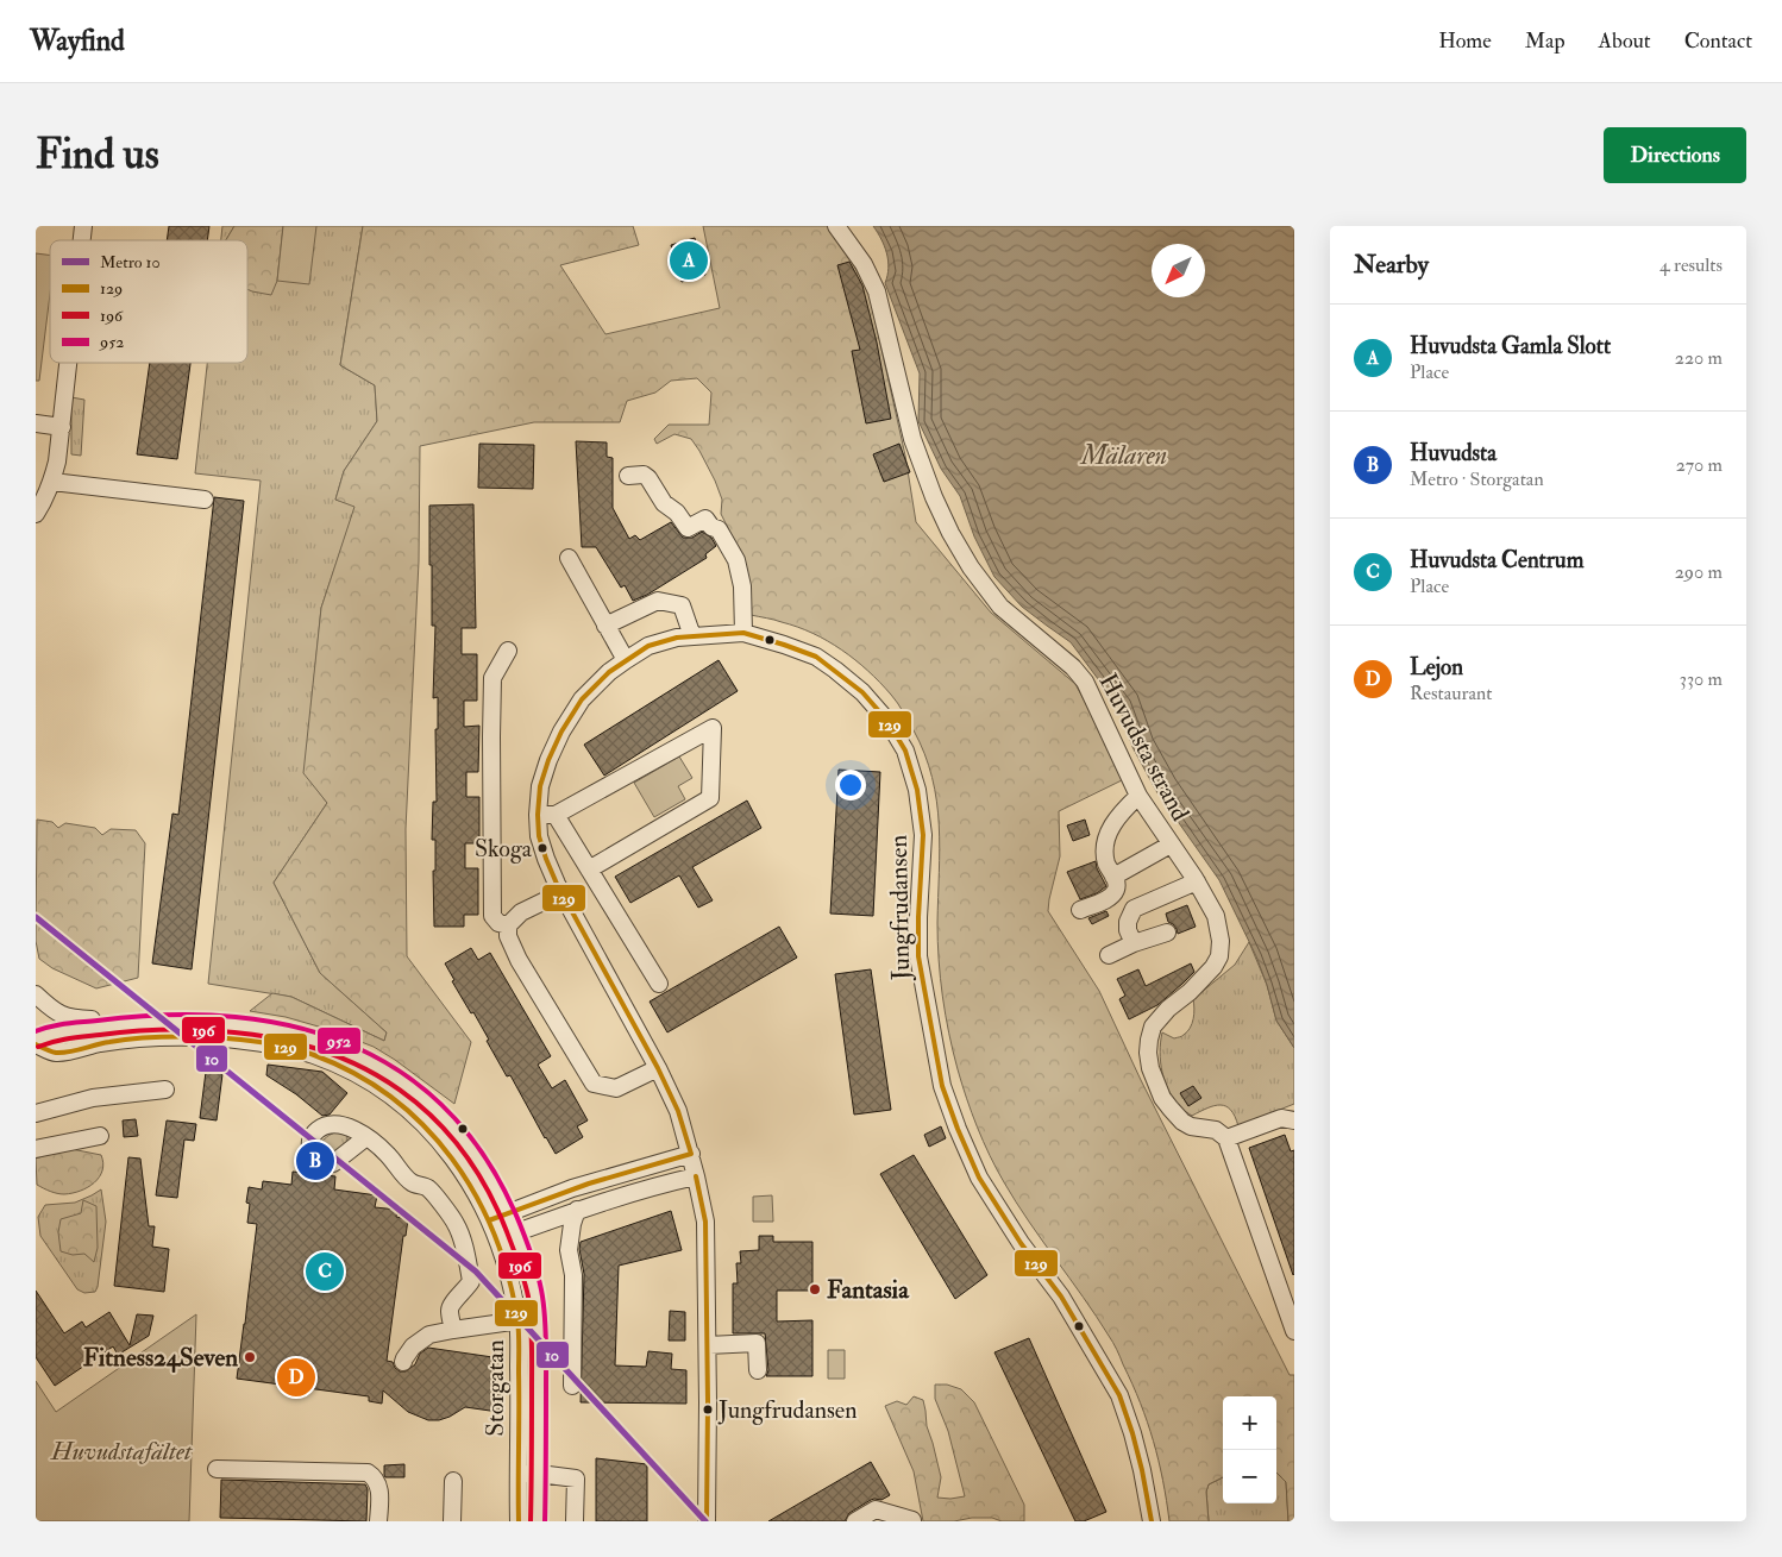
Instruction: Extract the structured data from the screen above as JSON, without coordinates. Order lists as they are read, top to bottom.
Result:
{
  "streets": {
    "street": ["Huvudsta strand", "Jungfrudansen", "Storgatan"]
  },
  "water": ["Mälaren"],
  "parks": ["Huvudstafältet"],
  "places": [
    "Skoga",
    "Fantasia",
    "Fitness24Seven",
    "Jungfrudansen"
  ],
  "lines": [
    "transit line 129",
    "metro line 10",
    "transit line 952",
    "transit line 196"
  ],
  "legend": [
    "Metro 10",
    "129",
    "196",
    "952"
  ],
  "north": "bottom left",
  "page": {
    "header": "Wayfind",
    "nav": [
      "Home",
      "Map",
      "About",
      "Contact"
    ],
    "buttons": "Directions",
    "title": "Find us",
    "heading": ["Nearby", "4 results"],
    "pins": [
      "A",
      "B",
      "C",
      "D"
    ],
    "list": [
      {
        "mark": "A",
        "name": "Huvudsta Gamla Slott",
        "note": "Place",
        "value": "220 m"
      },
      {
        "mark": "B",
        "name": "Huvudsta",
        "note": "Metro · Storgatan",
        "value": "270 m"
      },
      {
        "mark": "C",
        "name": "Huvudsta Centrum",
        "note": "Place",
        "value": "290 m"
      },
      {
        "mark": "D",
        "name": "Lejon",
        "note": "Restaurant",
        "value": "330 m"
      }
    ],
    "map_buttons": ["+", "−"]
  }
}
